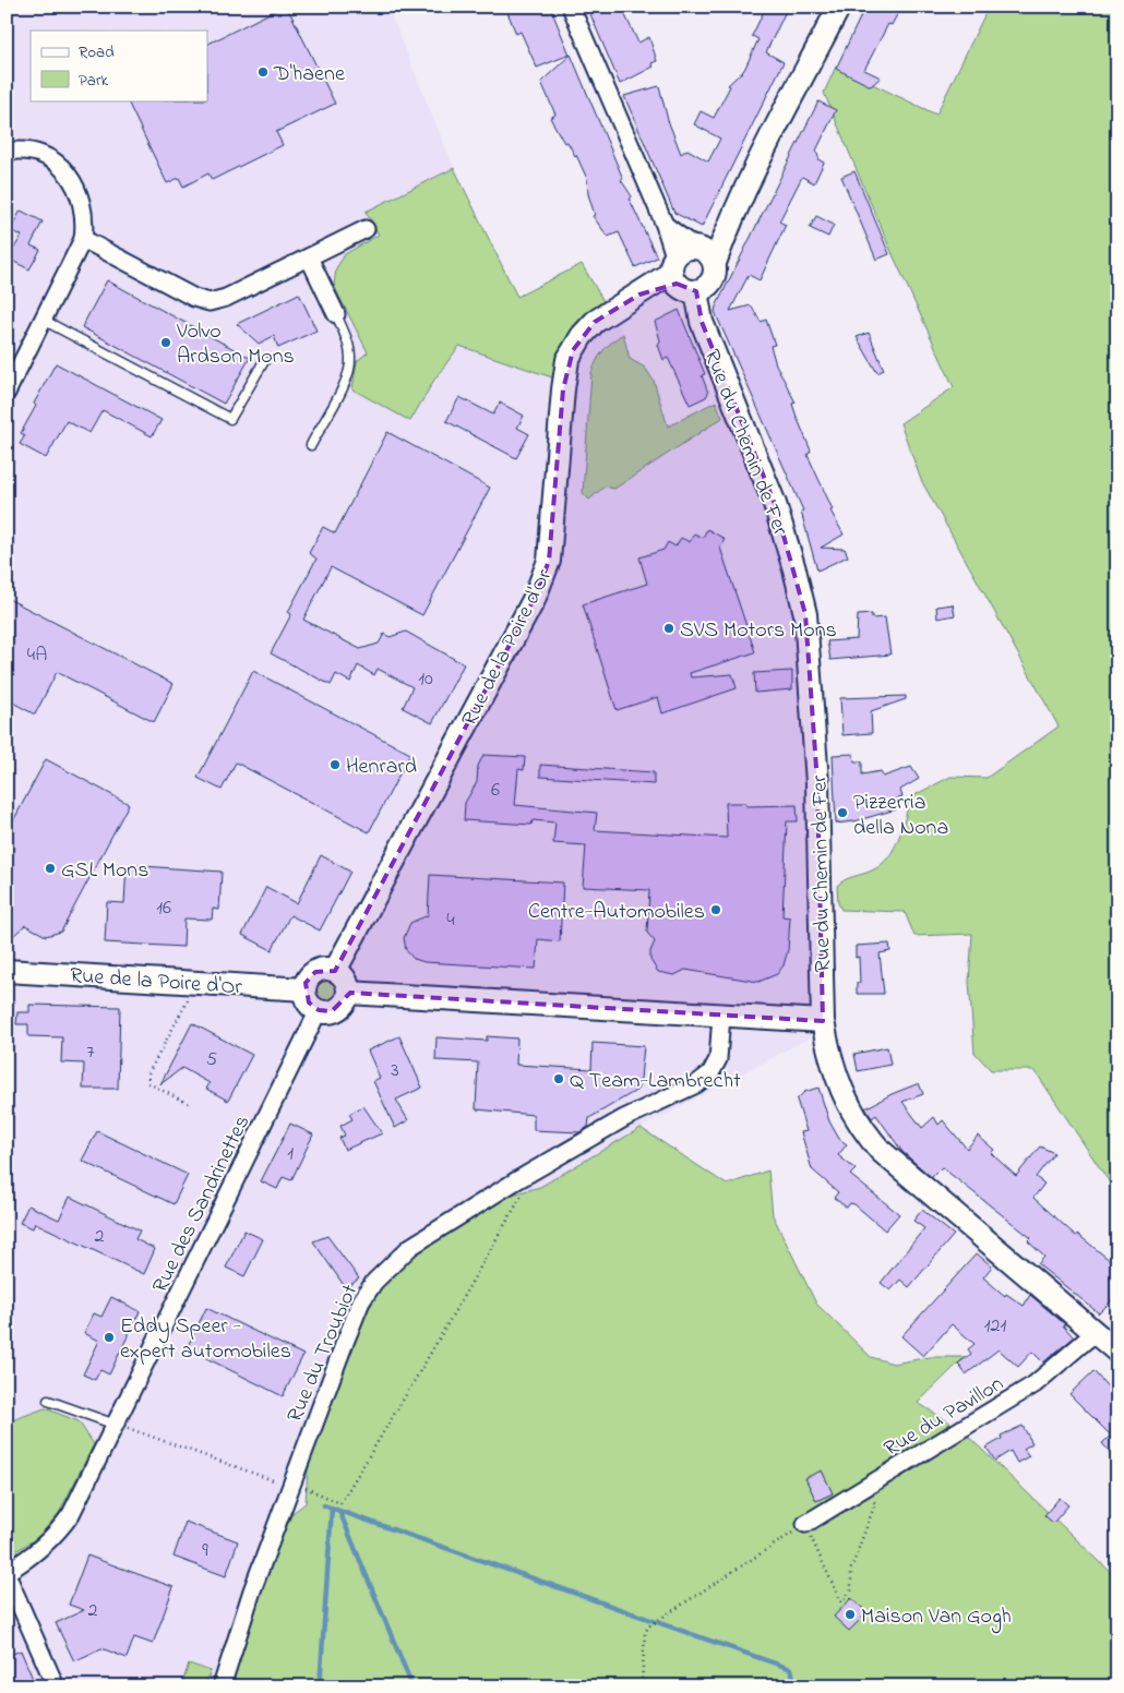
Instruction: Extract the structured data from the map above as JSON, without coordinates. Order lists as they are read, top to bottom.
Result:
{
  "streets": {
    "street": [
      "Rue du Chemin de Fer",
      "Rue de la Poire d'Or",
      "Rue des Sandrinettes",
      "Rue du Troubiot",
      "Rue du Pavillon"
    ]
  },
  "crossings": [
    ["Rue du Chemin de Fer", "Rue de la Poire d'Or"],
    ["Rue du Chemin de Fer", "Rue du Pavillon"],
    ["Rue de la Poire d'Or", "Rue des Sandrinettes"]
  ],
  "places": [
    "D'haene",
    "Volvo Ardson Mons",
    "SVS Motors Mons",
    "Henrard",
    "Pizzerria della Nona",
    "GSL Mons",
    "Centre-Automobiles",
    "Q Team-Lambrecht",
    "Eddy Speer - expert automobiles",
    "Maison Van Gogh"
  ],
  "house_numbers": [
    "4A",
    "10",
    "6",
    "16",
    "4",
    "7",
    "5",
    "3",
    "1",
    "2",
    "121",
    "9",
    "2"
  ],
  "legend": ["Road", "Park"]
}
